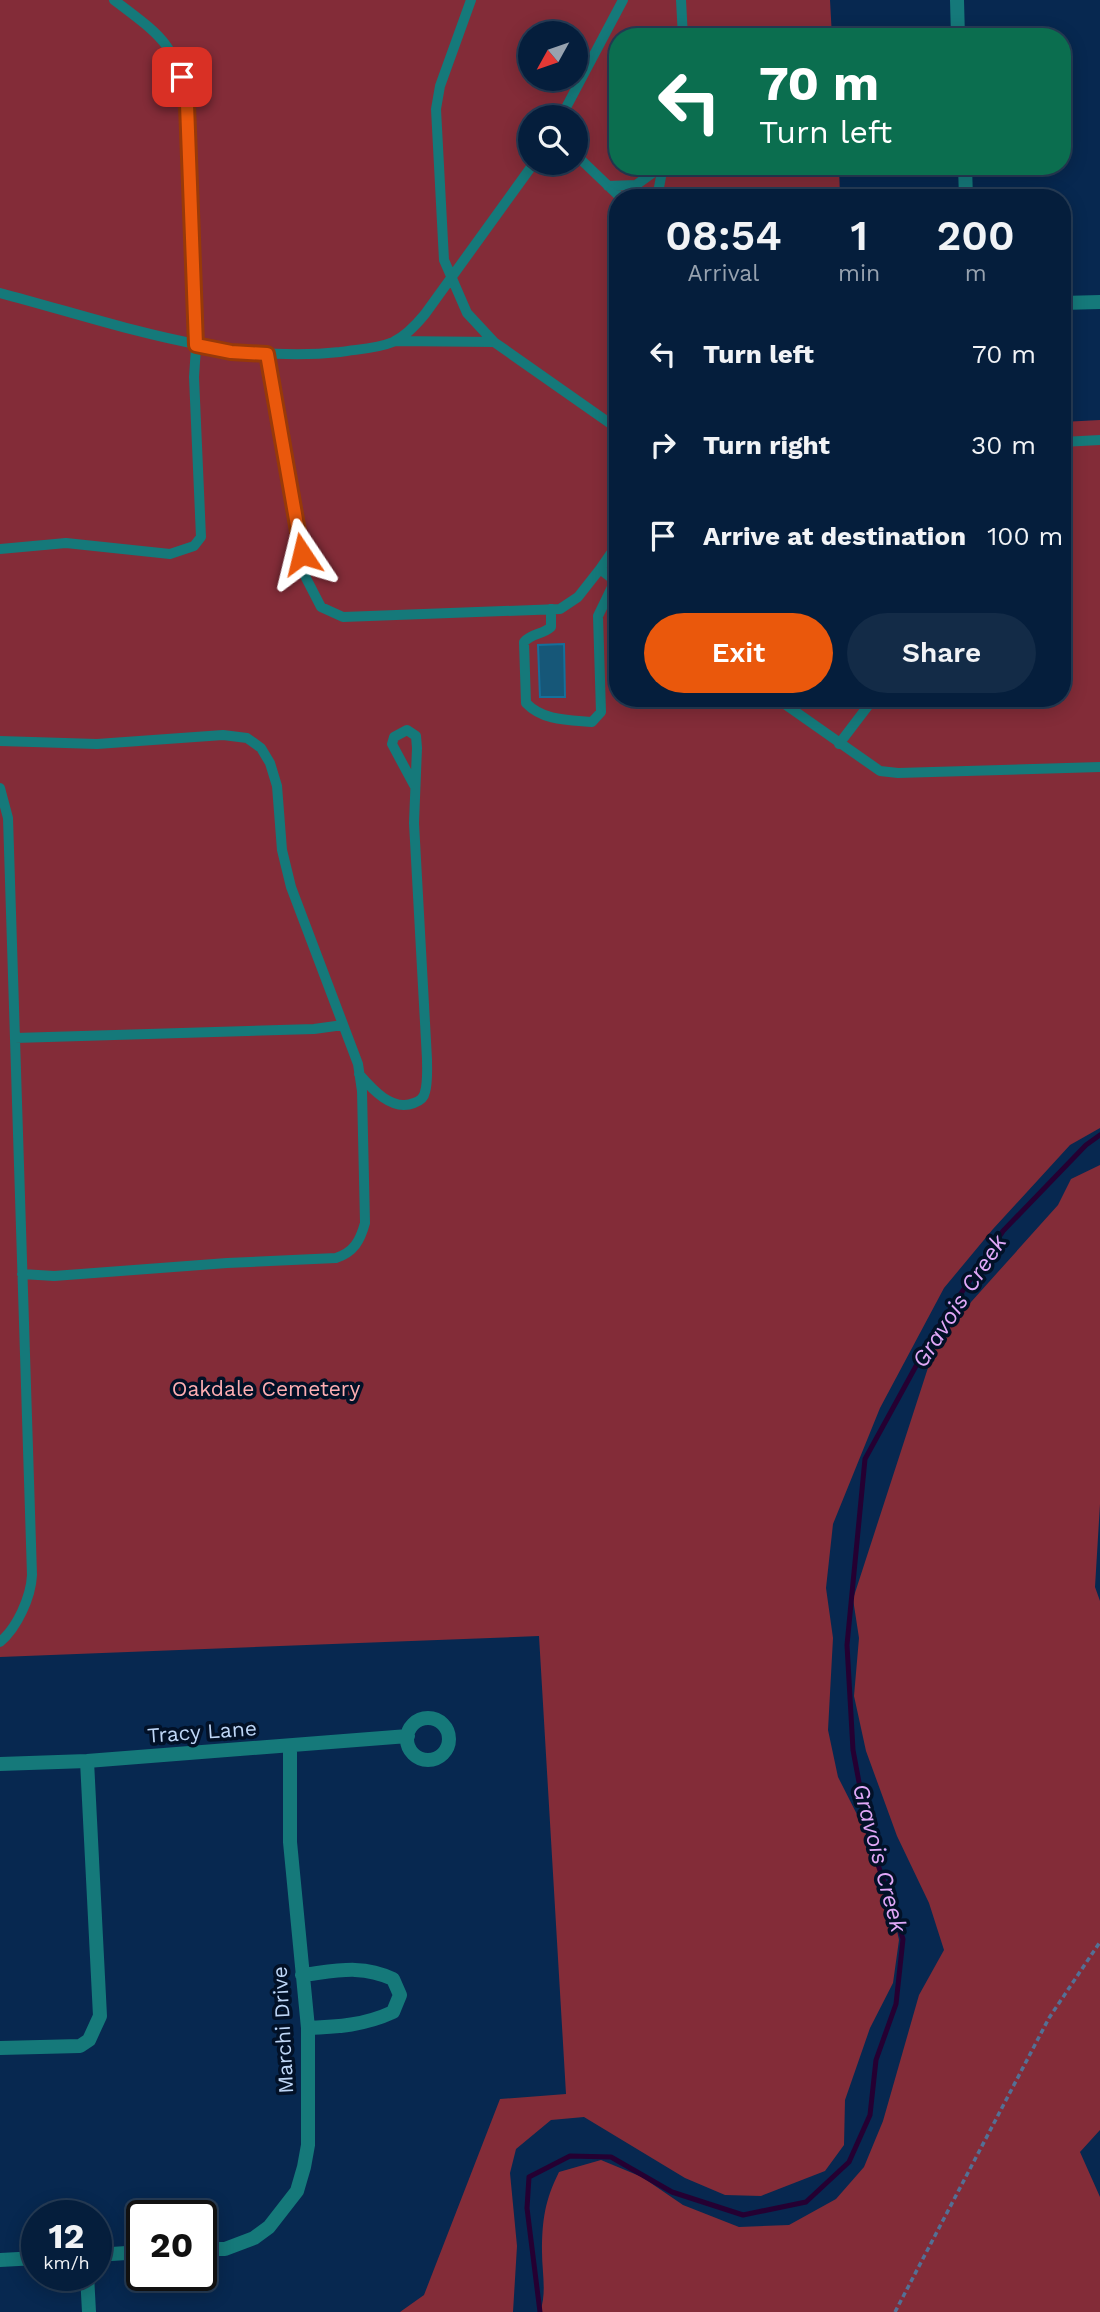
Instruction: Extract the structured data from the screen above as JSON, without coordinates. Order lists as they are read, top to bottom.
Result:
{
  "streets": {
    "street": ["Tracy Lane", "Marchi Drive"]
  },
  "crossings": [
    ["Tracy Lane", "Marchi Drive"]
  ],
  "water": ["Gravois Creek"],
  "parks": ["Oakdale Cemetery"],
  "north": "bottom left",
  "page": {
    "turn": ["70 m", "Turn left"],
    "eta": [
      "08:54",
      "Arrival",
      "1",
      "min",
      "200",
      "m"
    ],
    "list": [
      {
        "name": "Turn left",
        "value": "70 m"
      },
      {
        "name": "Turn right",
        "value": "30 m"
      },
      {
        "name": "Arrive at destination",
        "value": "100 m"
      }
    ],
    "buttons": ["Exit", "Share"],
    "speed": "12 km/h",
    "limit": "20"
  }
}
